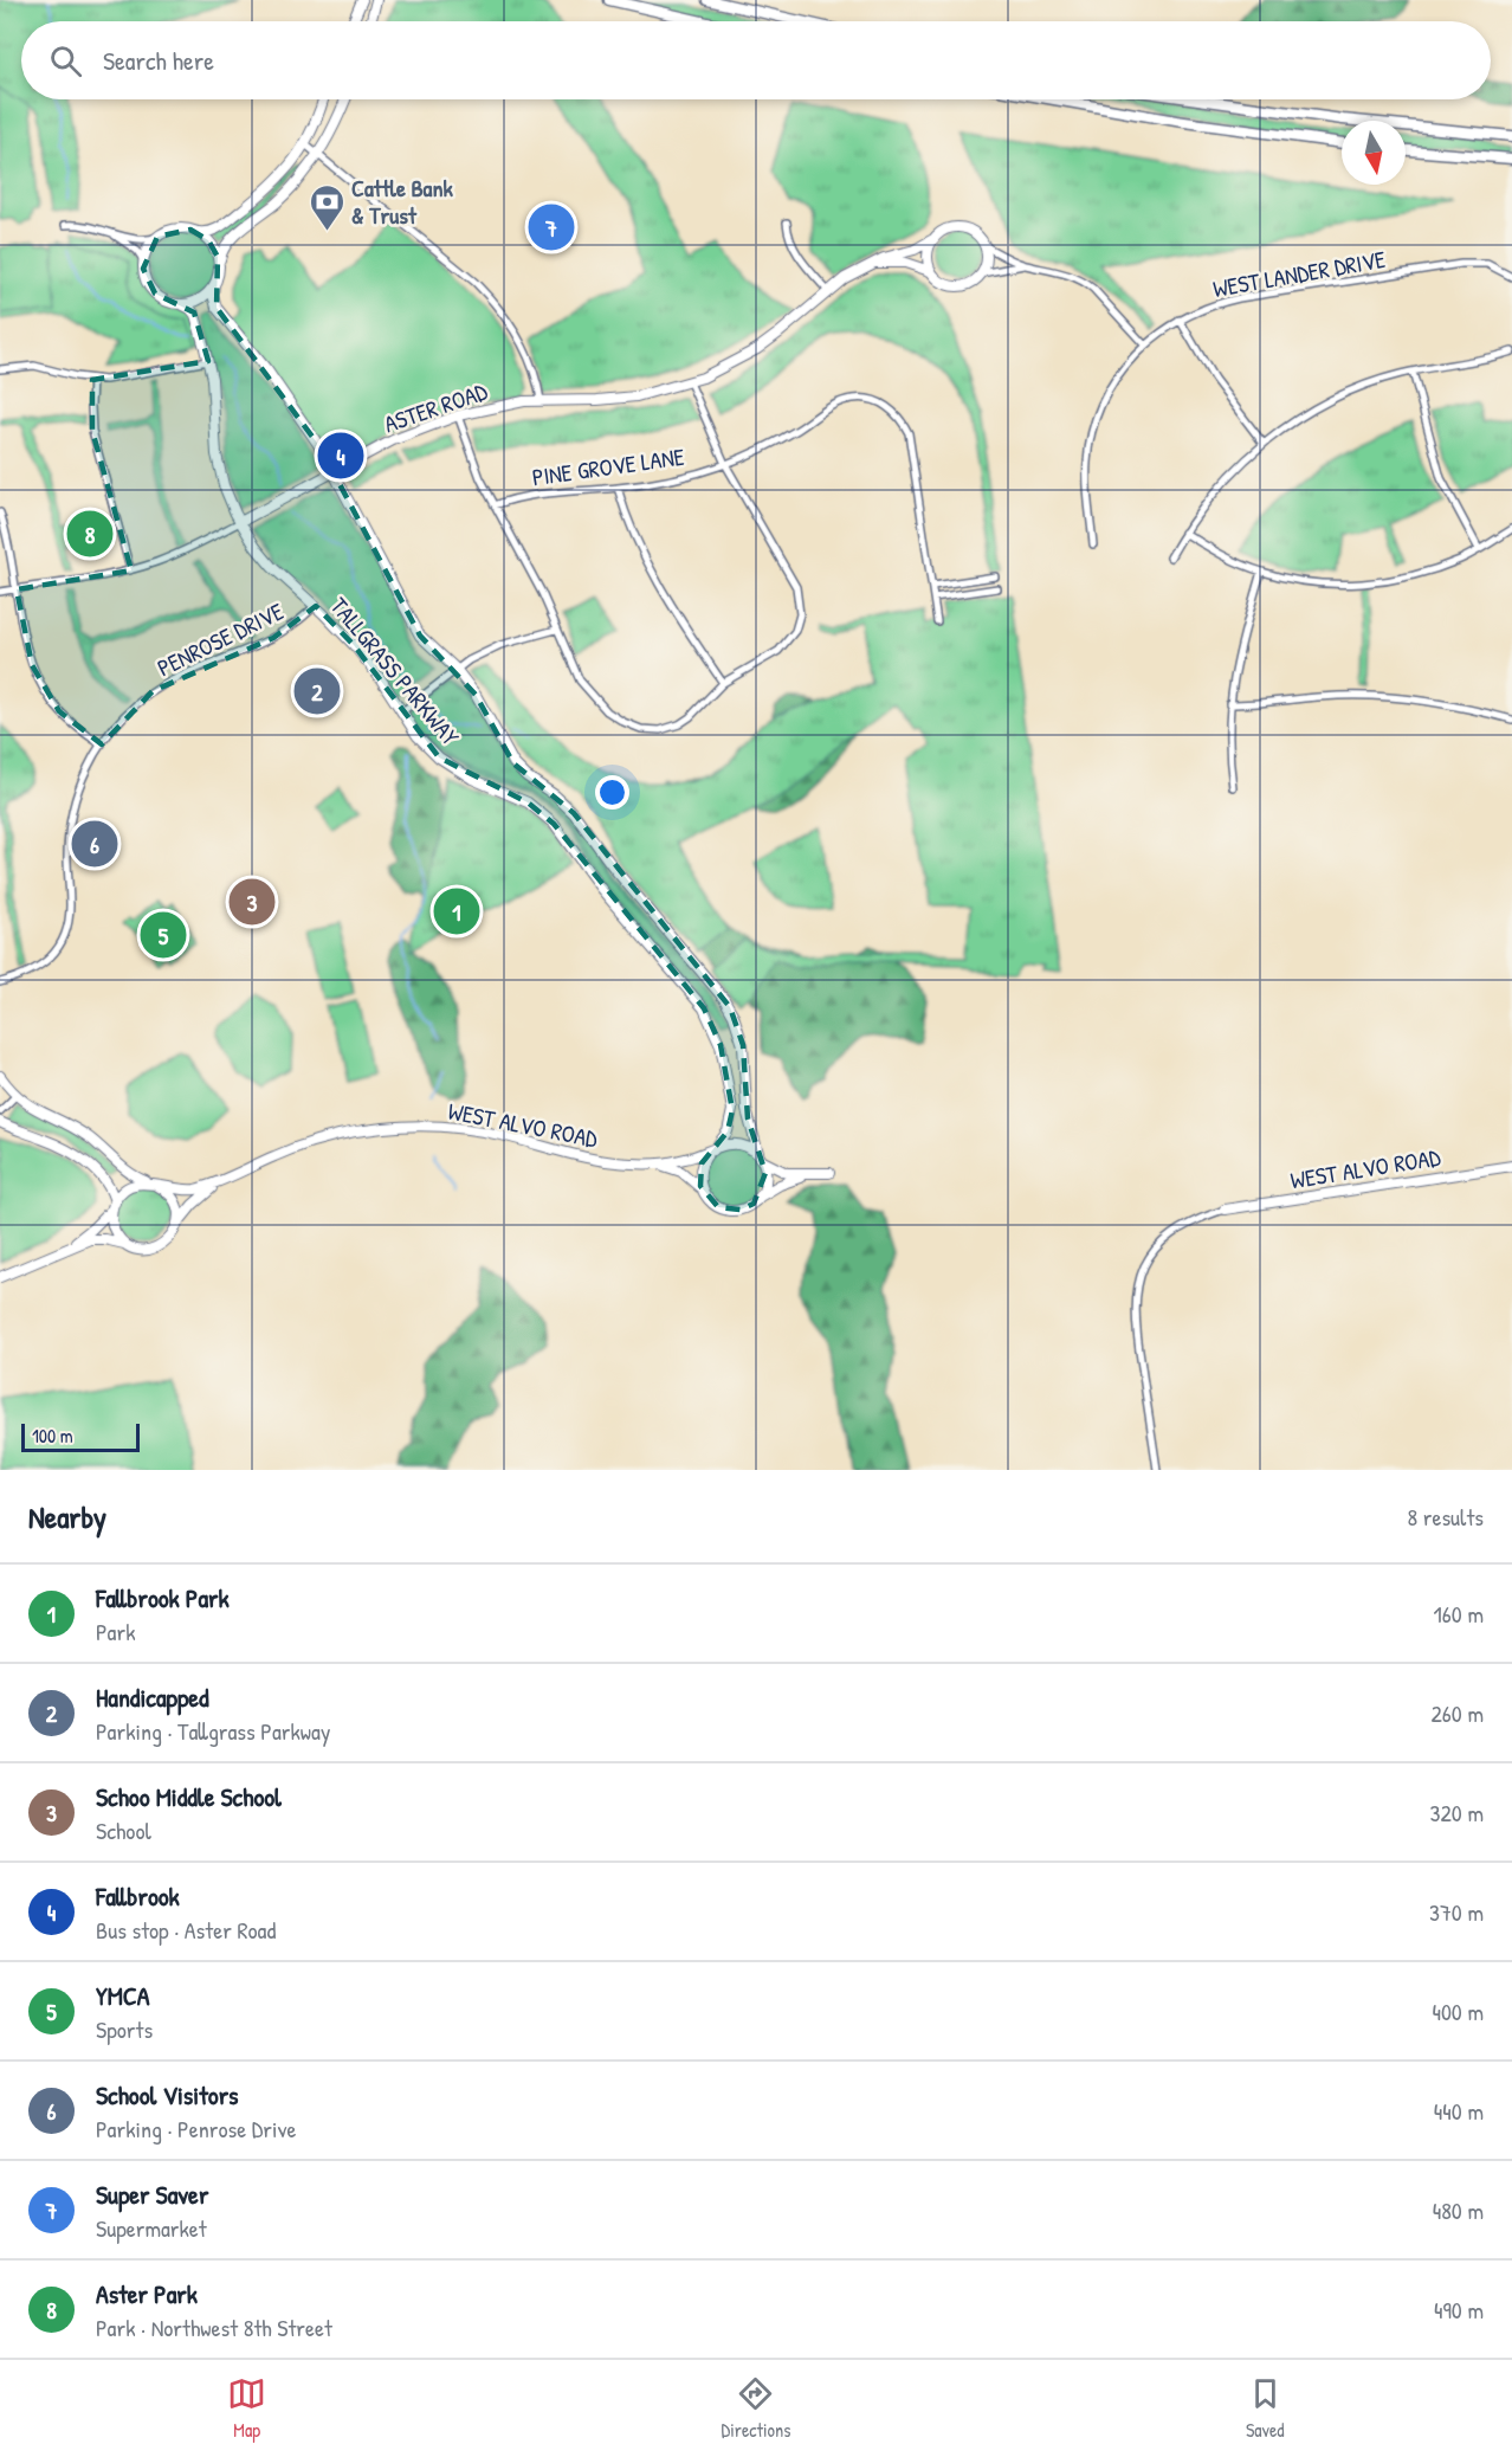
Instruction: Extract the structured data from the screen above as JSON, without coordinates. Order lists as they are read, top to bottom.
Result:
{
  "streets": {
    "street": [
      "WEST LANDER DRIVE",
      "ASTER ROAD",
      "PINE GROVE LANE",
      "PENROSE DRIVE",
      "TALLGRASS PARKWAY",
      "WEST ALVO ROAD"
    ]
  },
  "crossings": [
    ["ASTER ROAD", "TALLGRASS PARKWAY"],
    ["PENROSE DRIVE", "TALLGRASS PARKWAY"],
    ["TALLGRASS PARKWAY", "WEST ALVO ROAD"]
  ],
  "places": {
    "bank": ["Cattle Bank & Trust"]
  },
  "scale_bar": "100 m",
  "north": "bottom",
  "page": {
    "search": "Search here",
    "pins": [
      "7",
      "4",
      "8",
      "2",
      "6",
      "3",
      "1",
      "5"
    ],
    "scale": "100 m",
    "heading": ["Nearby", "8 results"],
    "list": [
      {
        "mark": "1",
        "name": "Fallbrook Park",
        "note": "Park",
        "value": "160 m"
      },
      {
        "mark": "2",
        "name": "Handicapped",
        "note": "Parking · Tallgrass Parkway",
        "value": "260 m"
      },
      {
        "mark": "3",
        "name": "Schoo Middle School",
        "note": "School",
        "value": "320 m"
      },
      {
        "mark": "4",
        "name": "Fallbrook",
        "note": "Bus stop · Aster Road",
        "value": "370 m"
      },
      {
        "mark": "5",
        "name": "YMCA",
        "note": "Sports",
        "value": "400 m"
      },
      {
        "mark": "6",
        "name": "School Visitors",
        "note": "Parking · Penrose Drive",
        "value": "440 m"
      },
      {
        "mark": "7",
        "name": "Super Saver",
        "note": "Supermarket",
        "value": "480 m"
      },
      {
        "mark": "8",
        "name": "Aster Park",
        "note": "Park · Northwest 8th Street",
        "value": "490 m"
      }
    ],
    "nav": ["Map", "Directions", "Saved"]
  }
}
